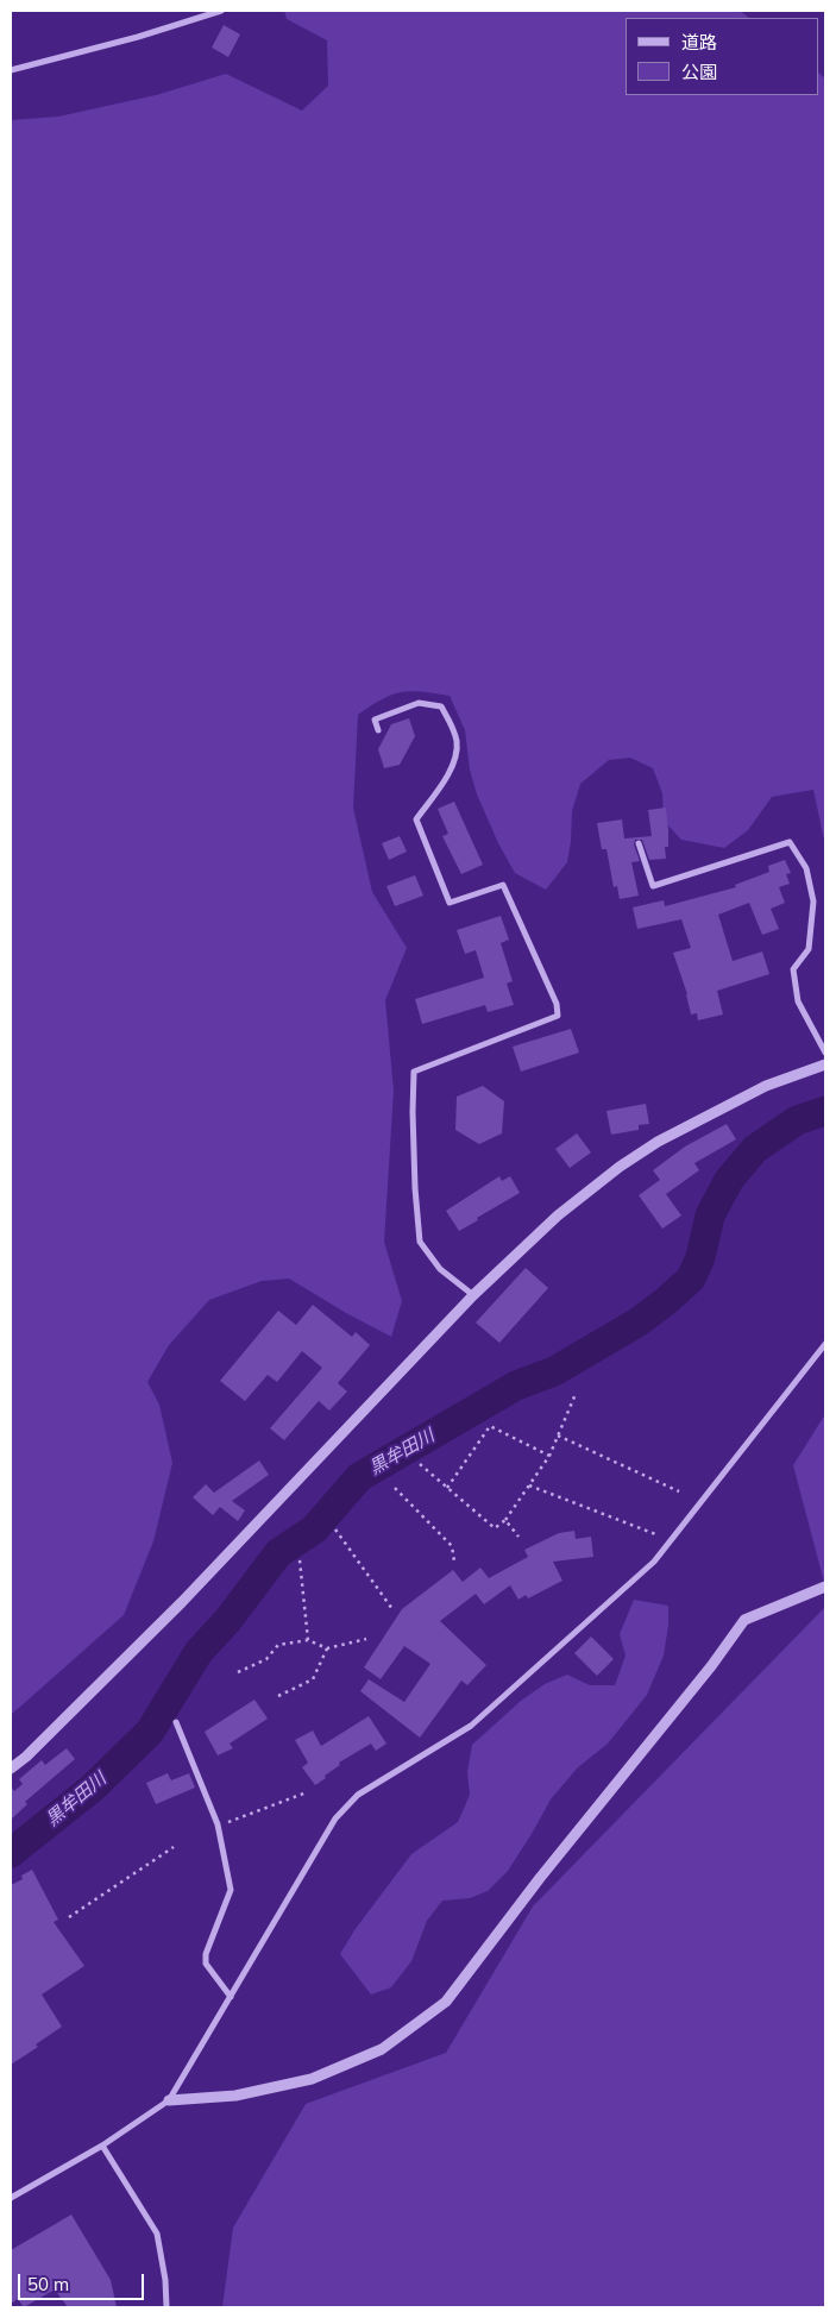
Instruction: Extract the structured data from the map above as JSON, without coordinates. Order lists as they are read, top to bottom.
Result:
{
  "water": ["黒牟田川"],
  "legend": ["道路", "公園"],
  "scale_bar": "50 m"
}
